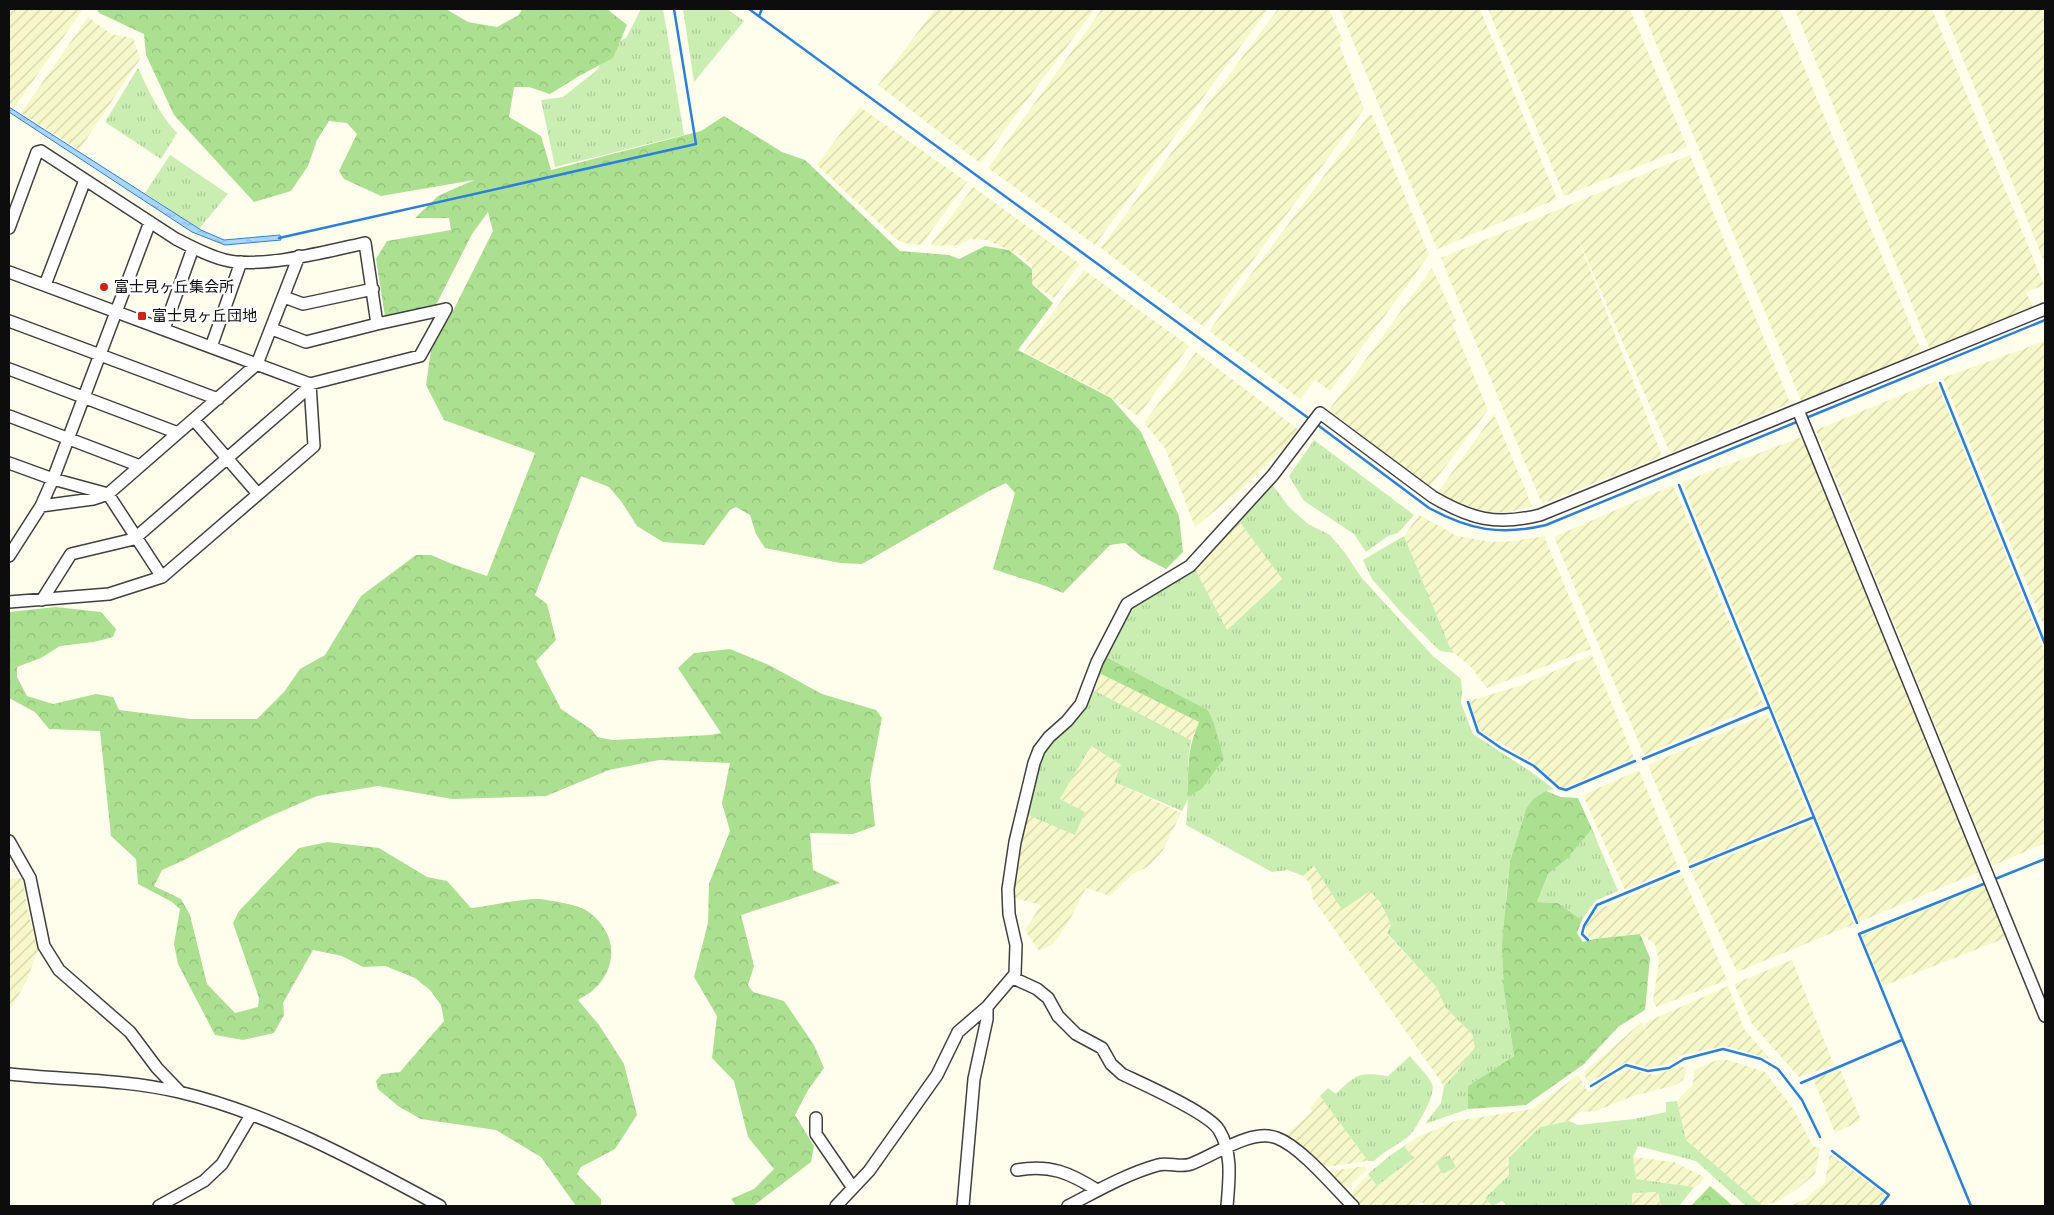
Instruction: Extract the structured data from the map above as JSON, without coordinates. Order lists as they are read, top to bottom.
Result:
{
  "places": {
    "other": ["富士見ヶ丘集会所"],
    "transit": ["富士見ヶ丘団地"]
  }
}
